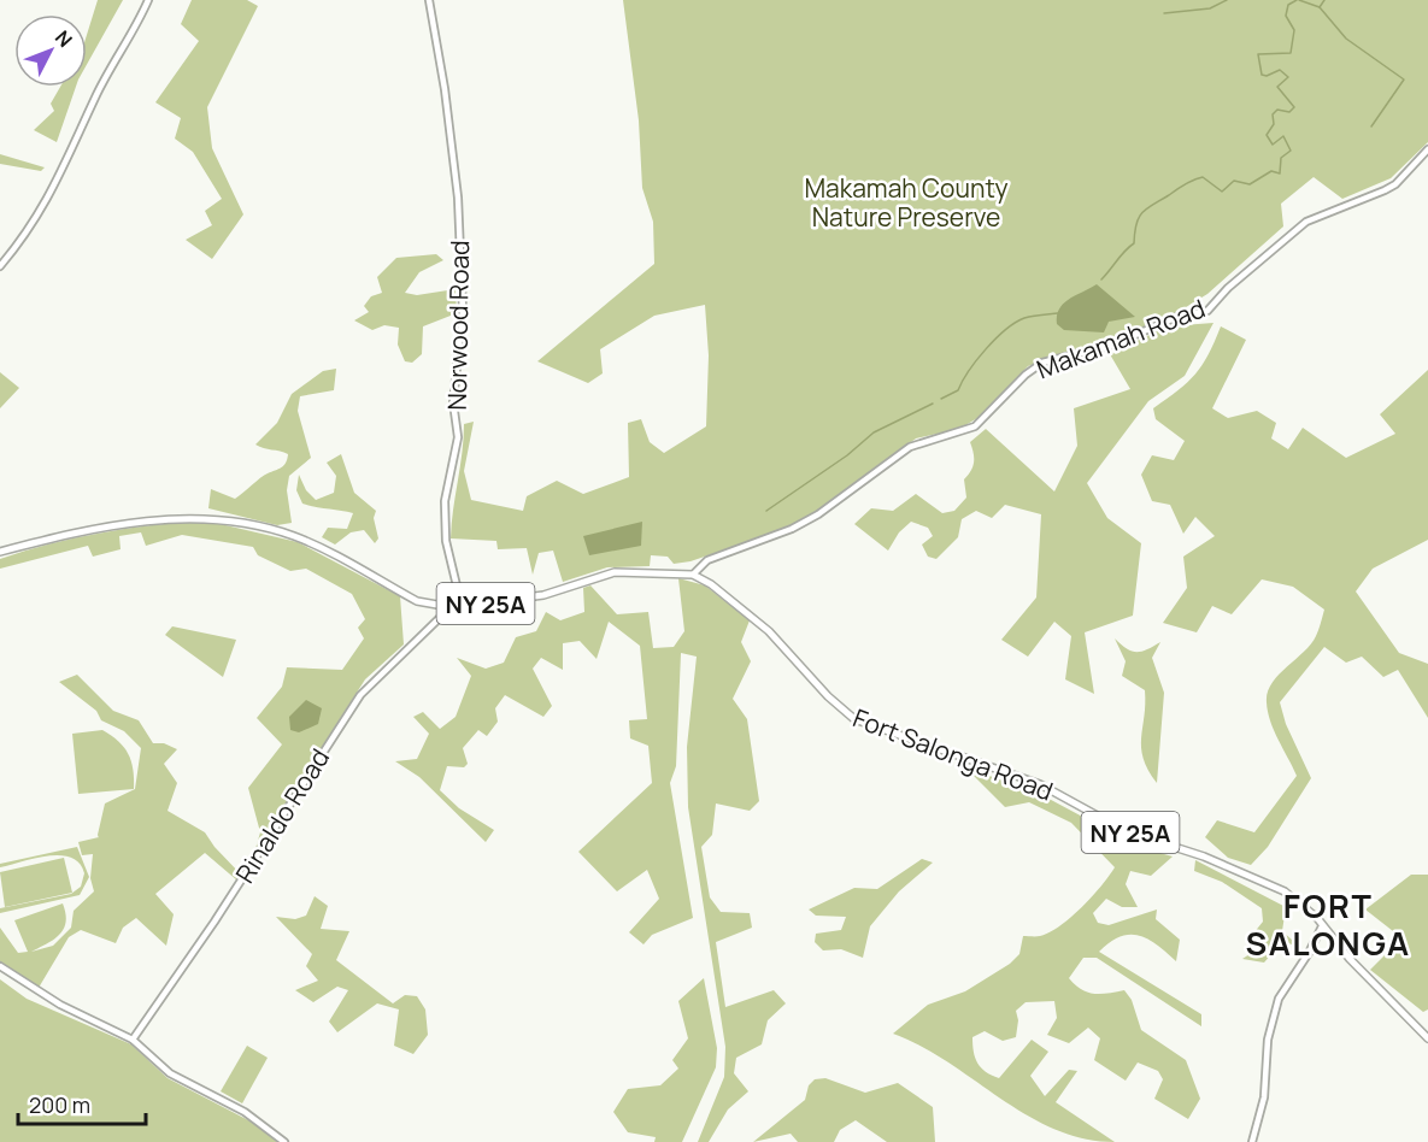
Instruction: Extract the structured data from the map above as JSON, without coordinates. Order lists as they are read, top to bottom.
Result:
{
  "streets": {
    "main road": ["NY 25A", "Fort Salonga Road"],
    "street": ["Norwood Road", "Makamah Road", "Rinaldo Road"]
  },
  "crossings": [
    ["Norwood Road", "Fort Salonga Road"],
    ["Makamah Road", "Fort Salonga Road"],
    ["Fort Salonga Road", "Rinaldo Road"]
  ],
  "districts": ["FORT SALONGA"],
  "parks": ["Makamah County Nature Preserve"],
  "scale_bar": "200 m",
  "north": "top right"
}
